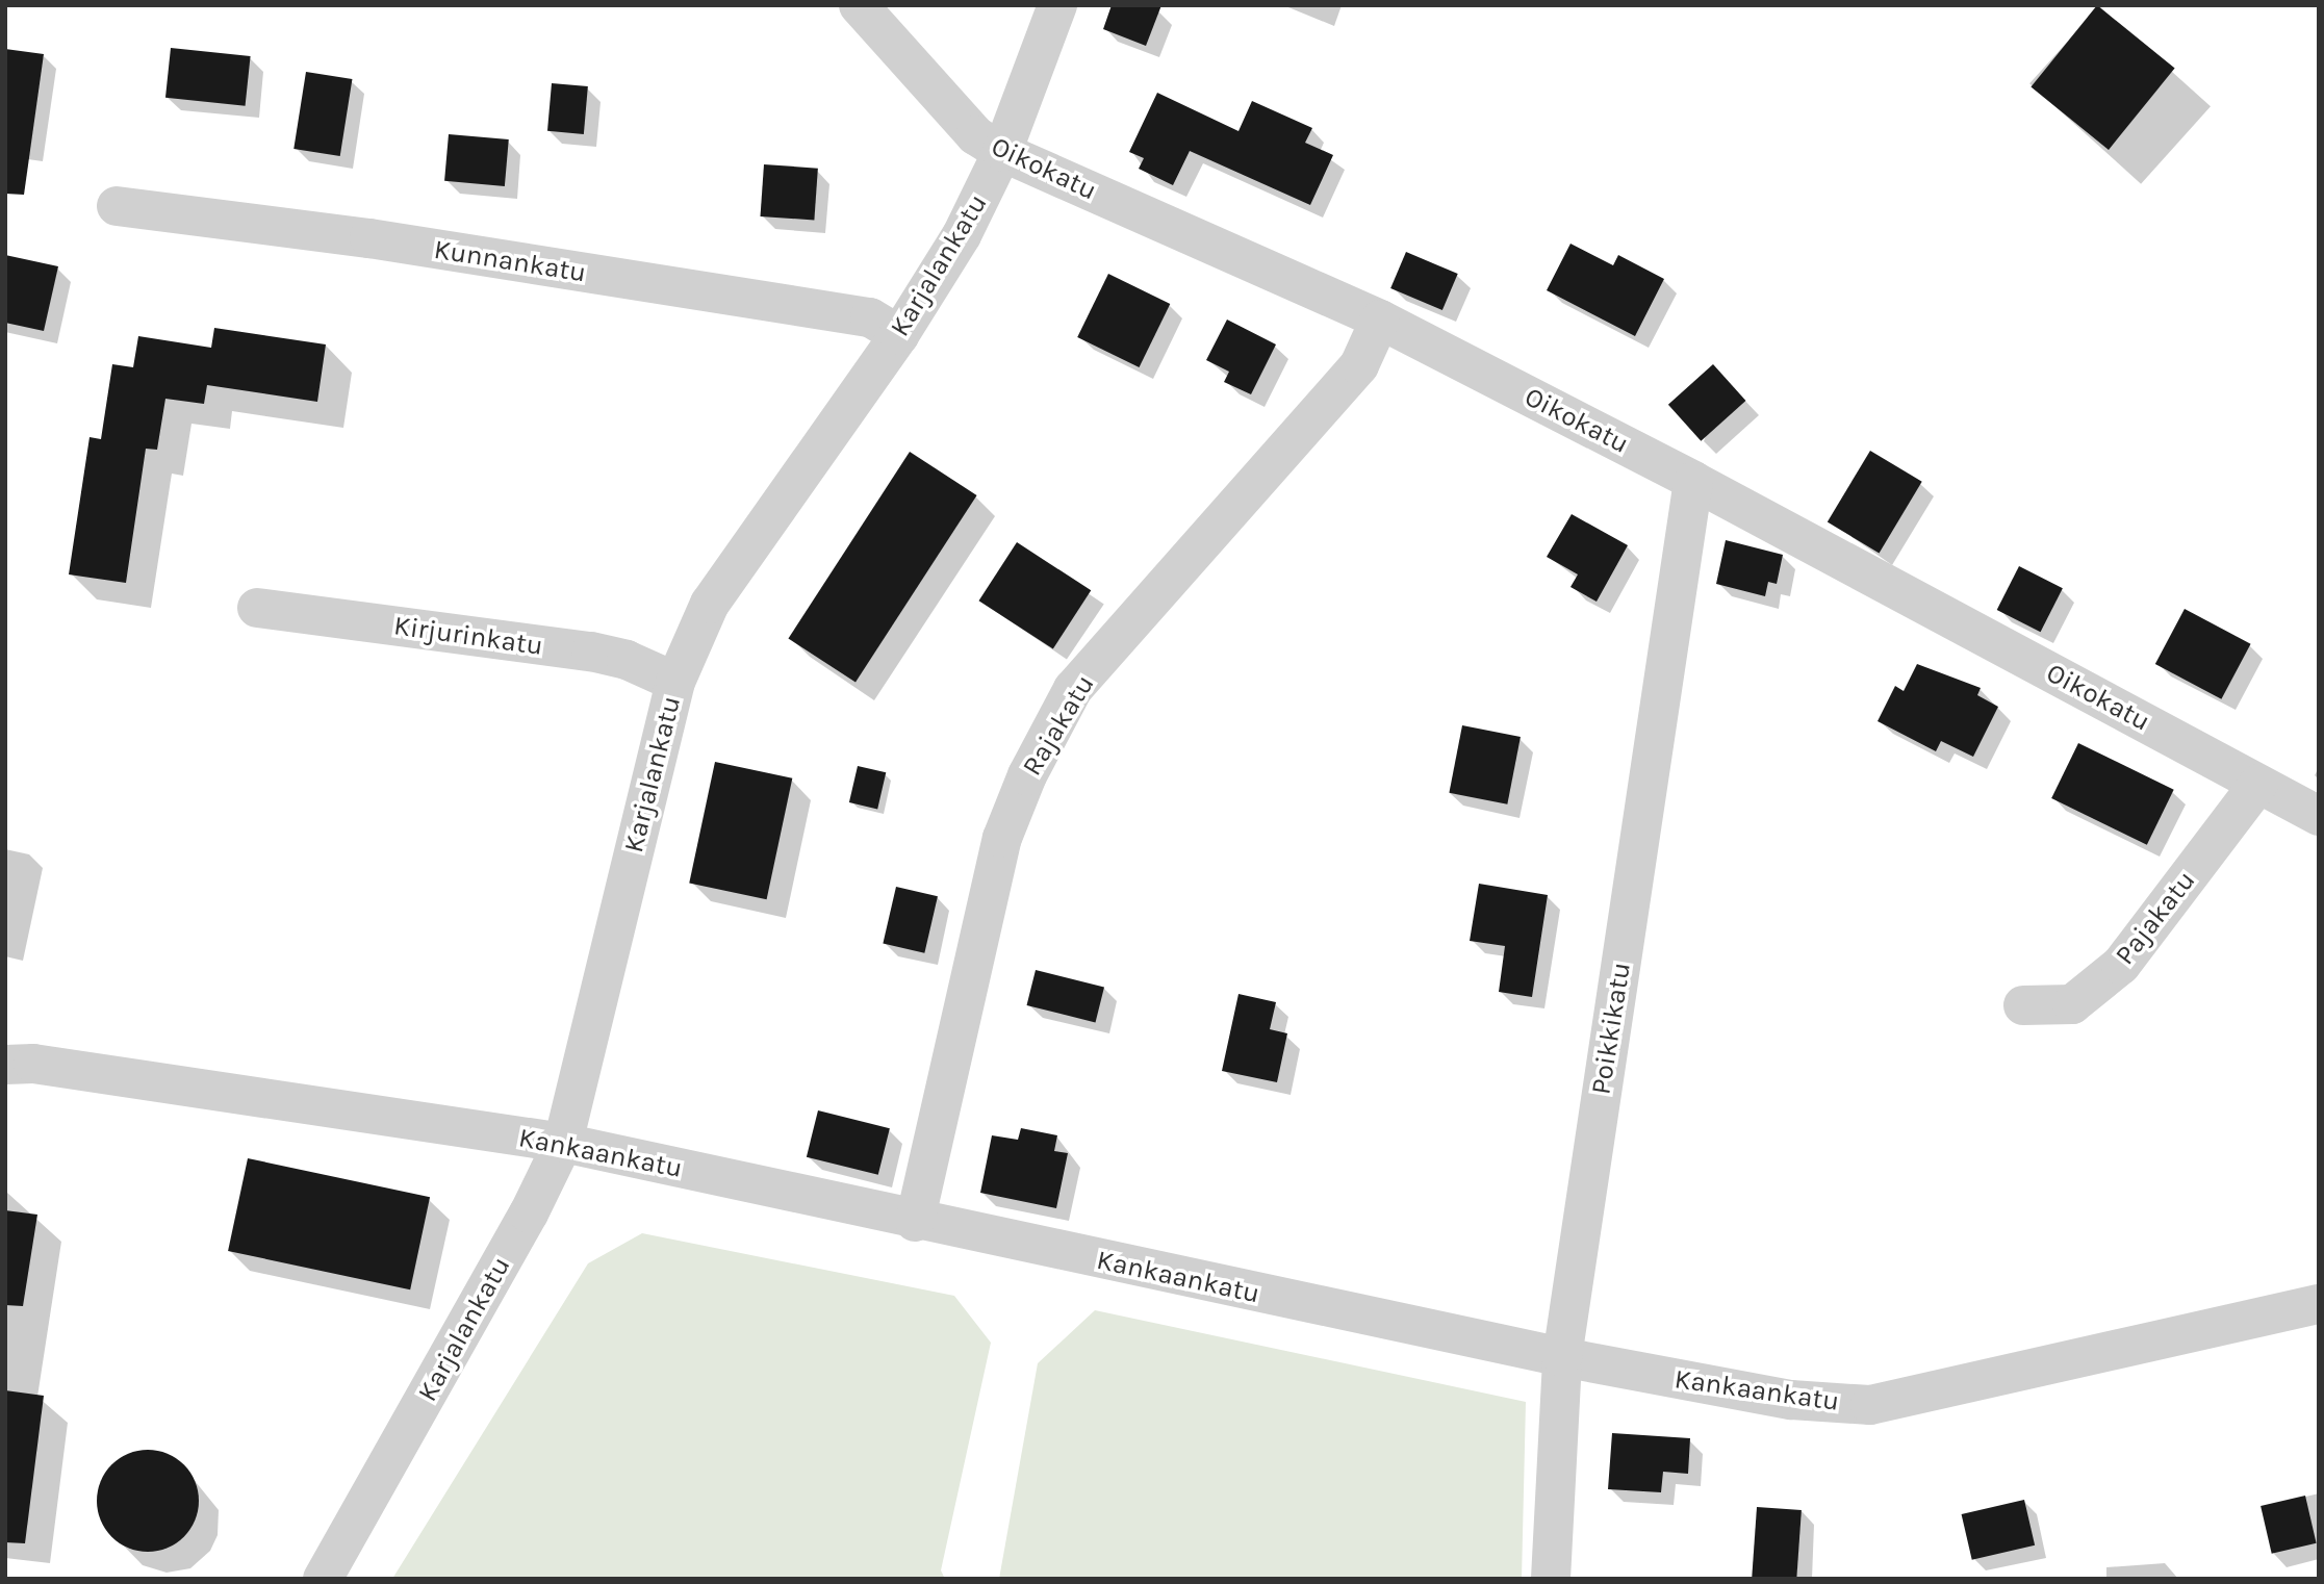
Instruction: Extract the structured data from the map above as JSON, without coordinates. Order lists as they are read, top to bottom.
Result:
{
  "streets": {
    "street": [
      "Oikokatu",
      "Kunnankatu",
      "Karjalankatu",
      "Kirjurinkatu",
      "Rajakatu",
      "Pajakatu",
      "Poikkikatu",
      "Kankaankatu"
    ]
  },
  "crossings": [
    ["Oikokatu", "Karjalankatu"],
    ["Oikokatu", "Rajakatu"],
    ["Oikokatu", "Pajakatu"],
    ["Oikokatu", "Poikkikatu"],
    ["Kunnankatu", "Karjalankatu"],
    ["Karjalankatu", "Kirjurinkatu"],
    ["Karjalankatu", "Kankaankatu"],
    ["Rajakatu", "Kankaankatu"],
    ["Poikkikatu", "Kankaankatu"]
  ]
}
